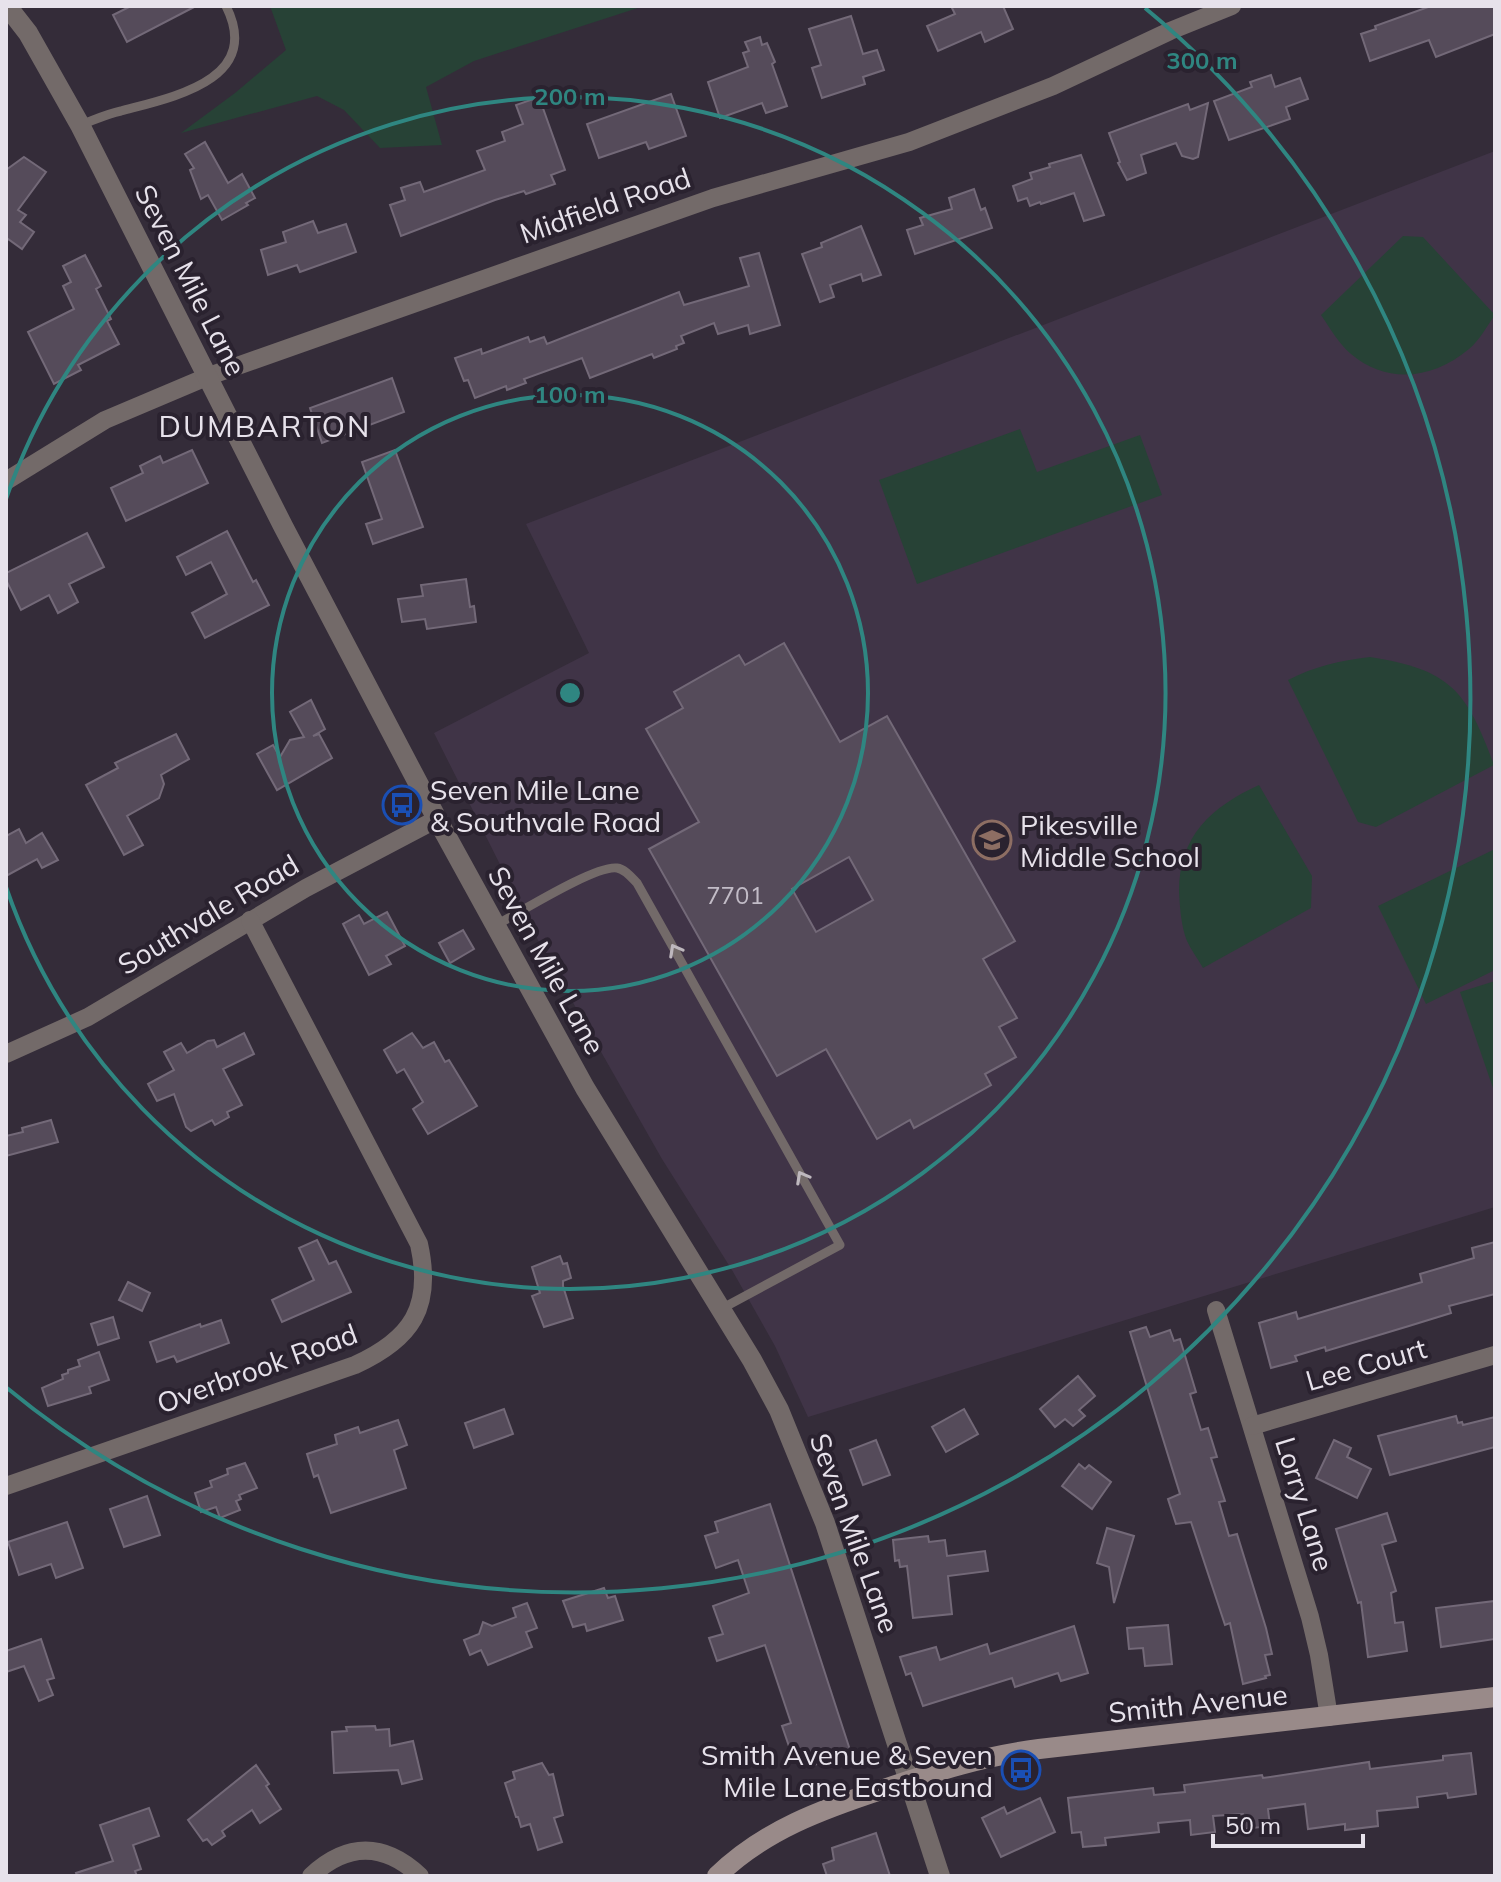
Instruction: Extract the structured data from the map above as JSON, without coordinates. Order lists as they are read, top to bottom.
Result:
{
  "streets": {
    "main road": ["Smith Avenue"],
    "street": [
      "Midfield Road",
      "Seven Mile Lane",
      "Southvale Road",
      "Lee Court",
      "Overbrook Road",
      "Lorry Lane"
    ]
  },
  "crossings": [
    ["Midfield Road", "Seven Mile Lane"],
    ["Seven Mile Lane", "Southvale Road"],
    ["Seven Mile Lane", "Smith Avenue"],
    ["Southvale Road", "Overbrook Road"],
    ["Lee Court", "Lorry Lane"],
    ["Lorry Lane", "Smith Avenue"]
  ],
  "districts": ["DUMBARTON"],
  "places": {
    "bus stop": ["Seven Mile Lane & Southvale Road", "Smith Avenue & Seven Mile Lane Eastbound"],
    "school or university": ["Pikesville Middle School"]
  },
  "house_numbers": ["7701"],
  "scale_bar": "50 m",
  "rings": ["300 m", "200 m", "100 m"]
}
